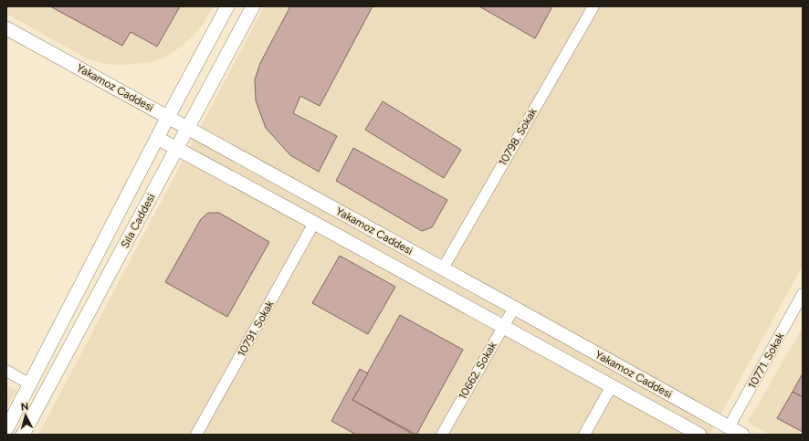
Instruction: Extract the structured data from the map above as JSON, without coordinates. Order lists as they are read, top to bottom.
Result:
{
  "streets": {
    "street": [
      "Yakamoz Caddesi",
      "10798. Sokak",
      "Sıla Caddesi",
      "10791. Sokak",
      "10771. Sokak",
      "10662. Sokak"
    ]
  },
  "crossings": [
    ["Yakamoz Caddesi", "10798. Sokak"],
    ["Yakamoz Caddesi", "Sıla Caddesi"],
    ["Yakamoz Caddesi", "10791. Sokak"],
    ["Yakamoz Caddesi", "10771. Sokak"],
    ["Yakamoz Caddesi", "10662. Sokak"]
  ],
  "north": "top"
}
